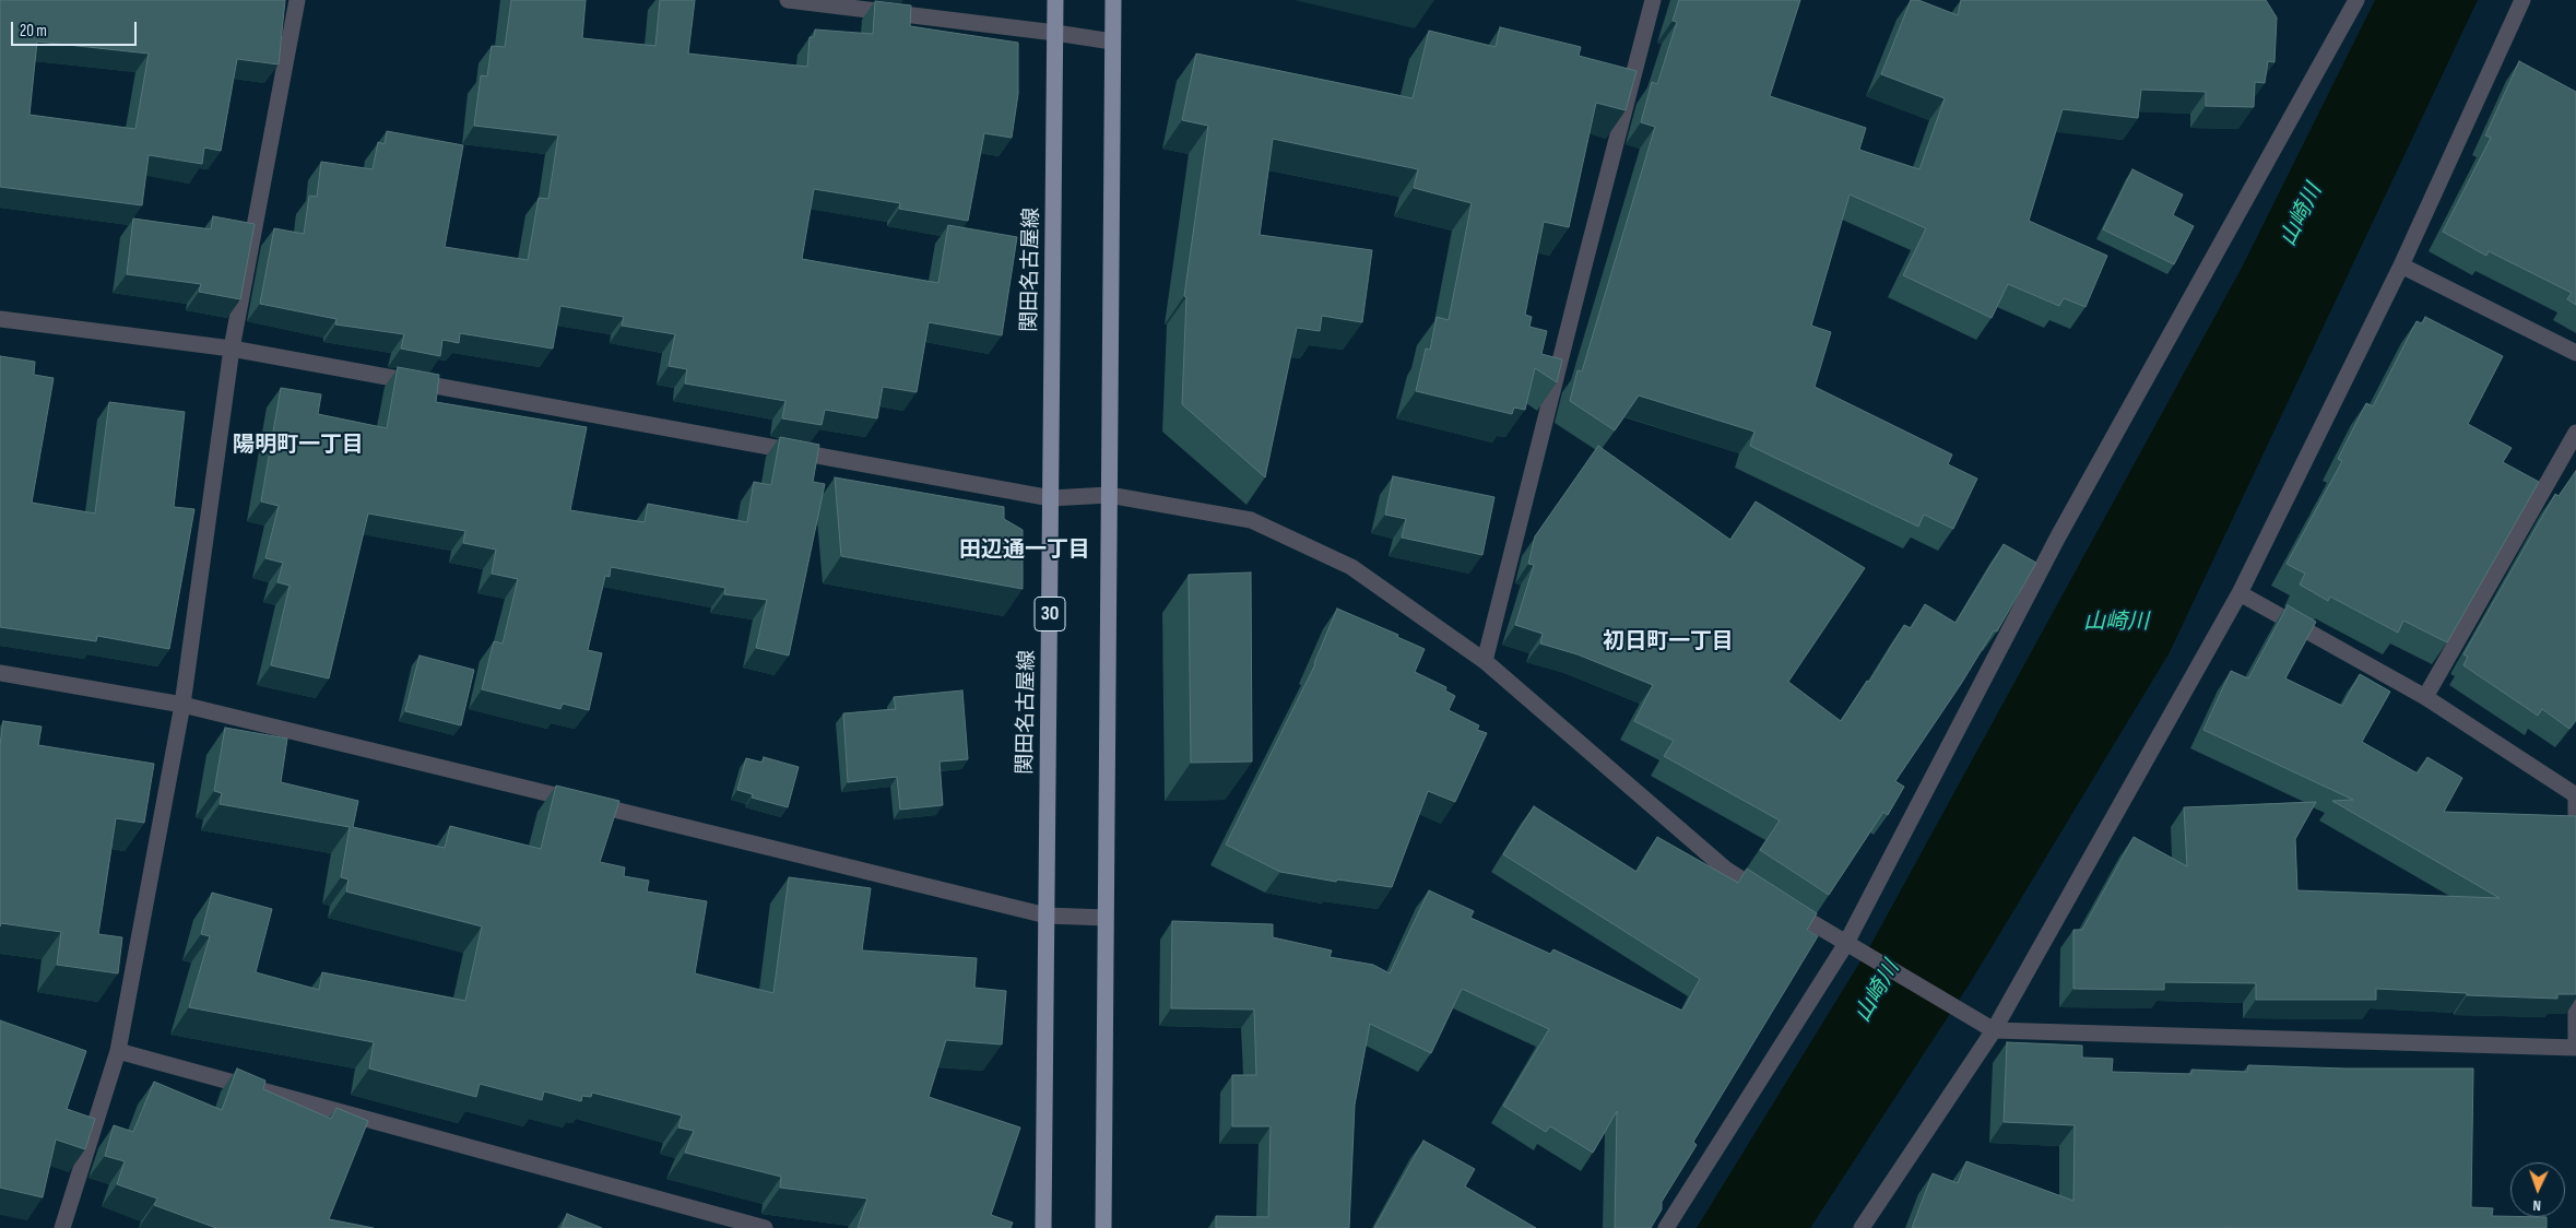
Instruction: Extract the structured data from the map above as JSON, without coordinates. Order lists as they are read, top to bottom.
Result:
{
  "streets": {
    "main road": ["関田名古屋線", "30"]
  },
  "districts": ["陽明町一丁目", "田辺通一丁目", "初日町一丁目"],
  "water": ["山崎川"],
  "scale_bar": "20 m",
  "north": "bottom"
}
